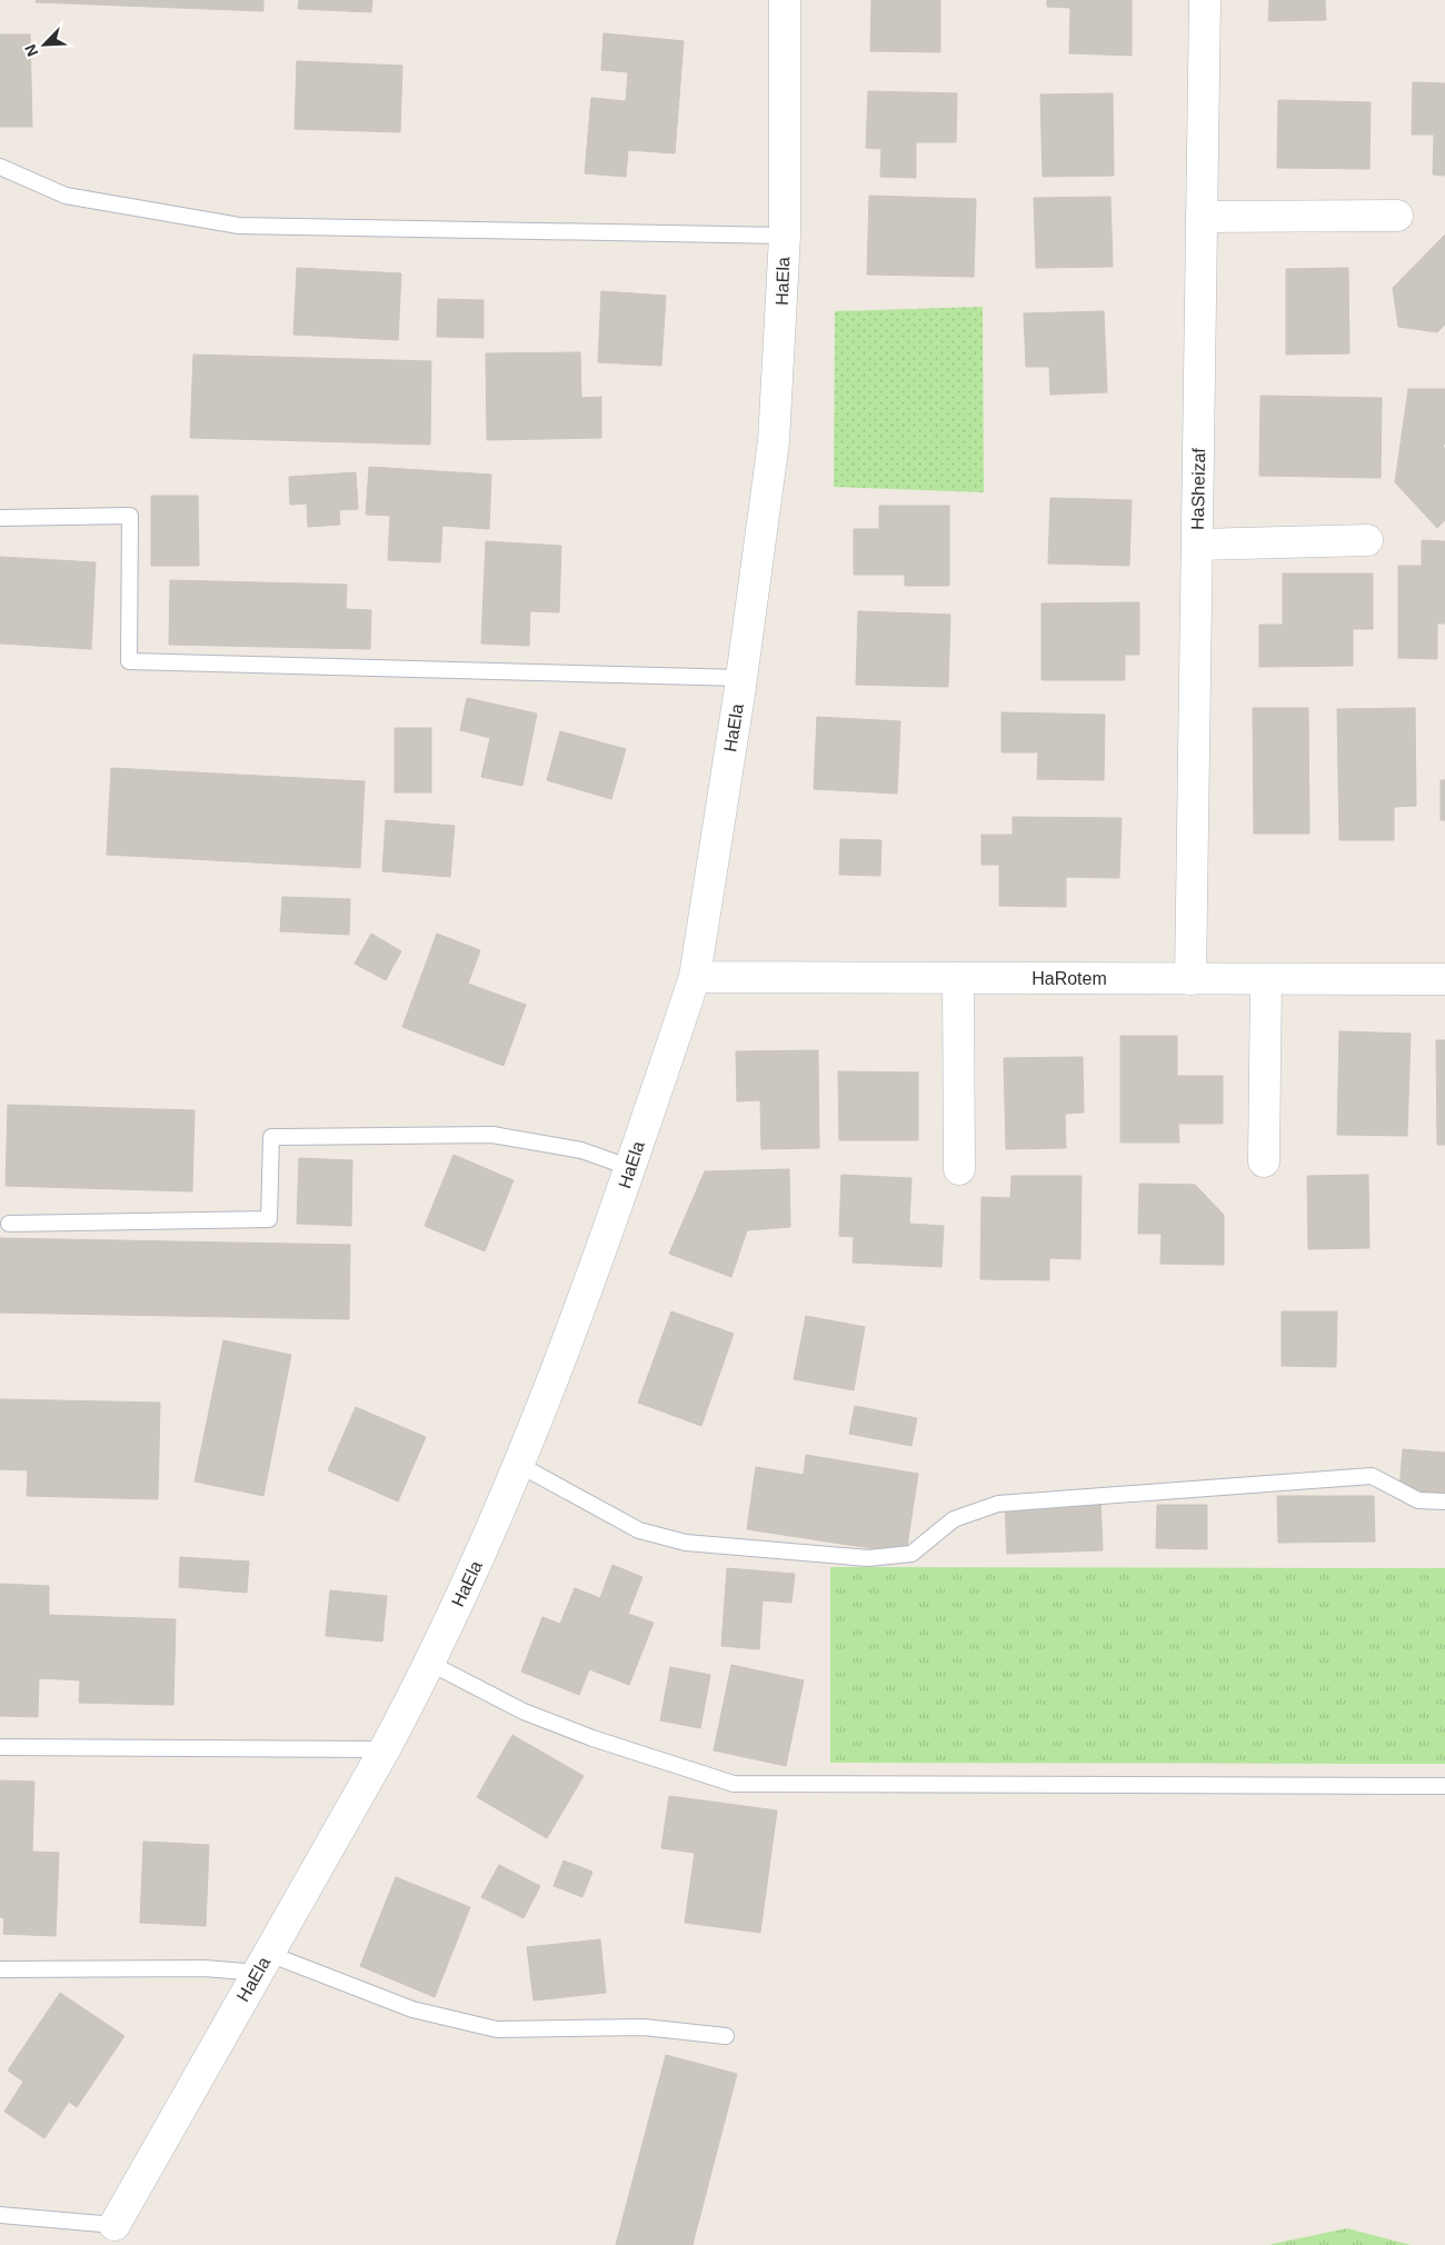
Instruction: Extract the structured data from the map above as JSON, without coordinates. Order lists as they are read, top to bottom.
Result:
{
  "streets": {
    "street": ["HaEla", "HaSheizaf", "HaRotem"]
  },
  "crossings": [
    ["HaEla", "HaRotem"],
    ["HaSheizaf", "HaRotem"]
  ],
  "north": "bottom left"
}
